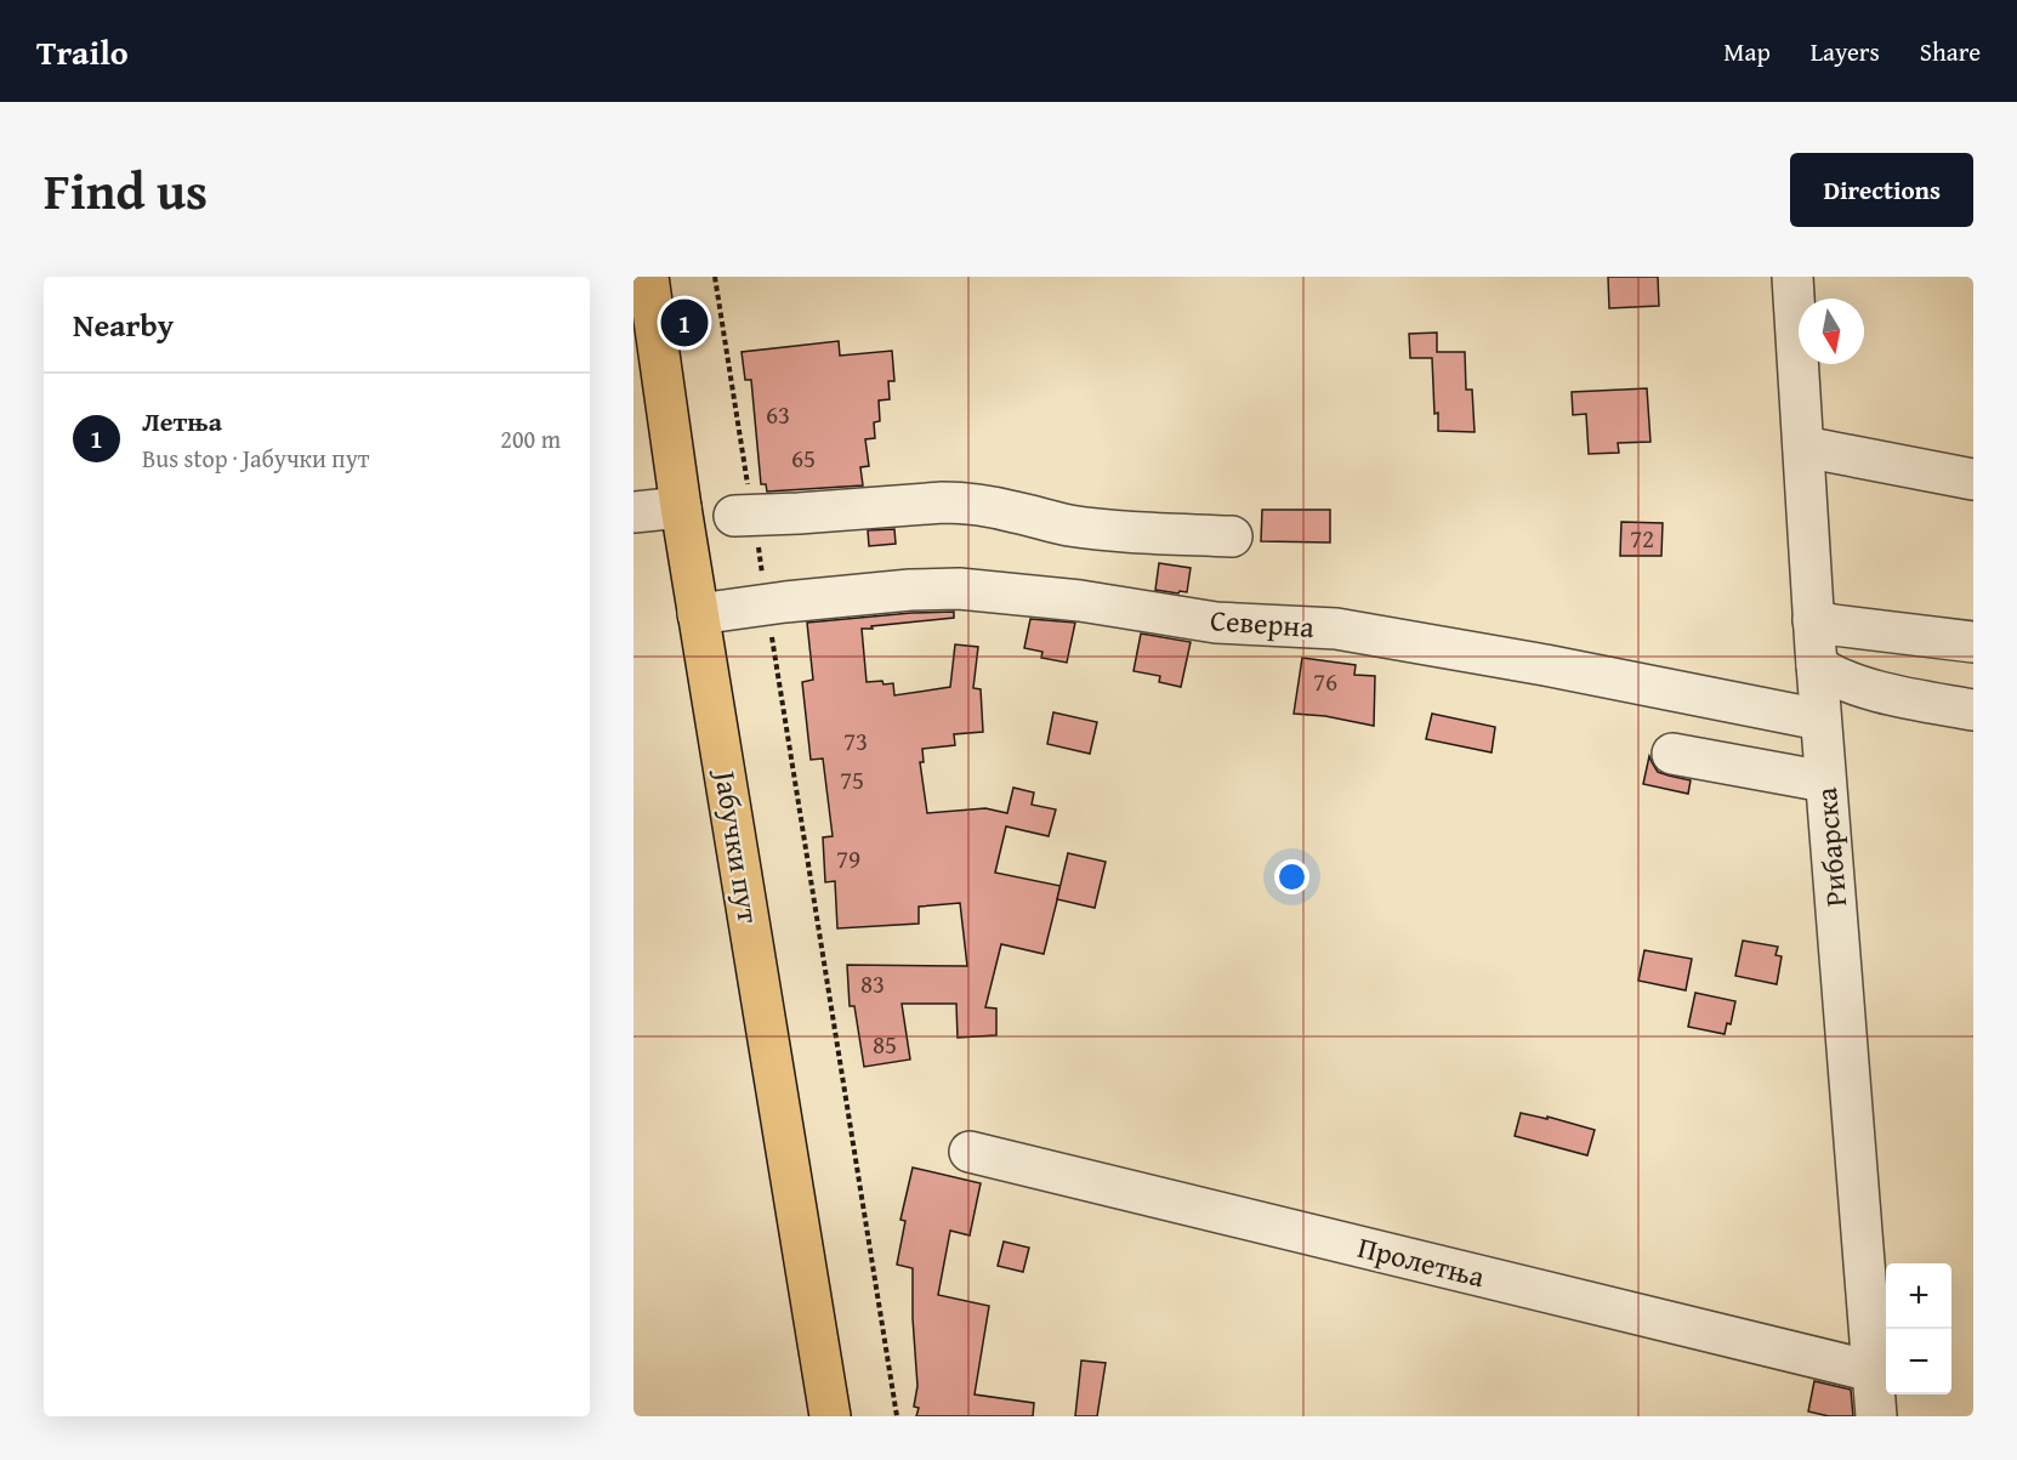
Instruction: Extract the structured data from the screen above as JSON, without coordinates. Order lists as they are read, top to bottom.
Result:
{
  "streets": {
    "main road": ["Јабучки пут"],
    "street": ["Северна", "Рибарска", "Пролетња"]
  },
  "crossings": [
    ["Северна", "Јабучки пут"],
    ["Северна", "Рибарска"],
    ["Рибарска", "Пролетња"]
  ],
  "house_numbers": [
    "63",
    "65",
    "72",
    "76",
    "73",
    "75",
    "79",
    "83",
    "85"
  ],
  "north": "bottom",
  "page": {
    "header": "Trailo",
    "nav": ["Map", "Layers", "Share"],
    "title": "Find us",
    "buttons": "Directions",
    "heading": "Nearby",
    "pins": "1",
    "list": [
      {
        "mark": "1",
        "name": "Летња",
        "note": "Bus stop · Јабучки пут",
        "value": "200 m"
      }
    ],
    "map_buttons": ["+", "−"]
  }
}
